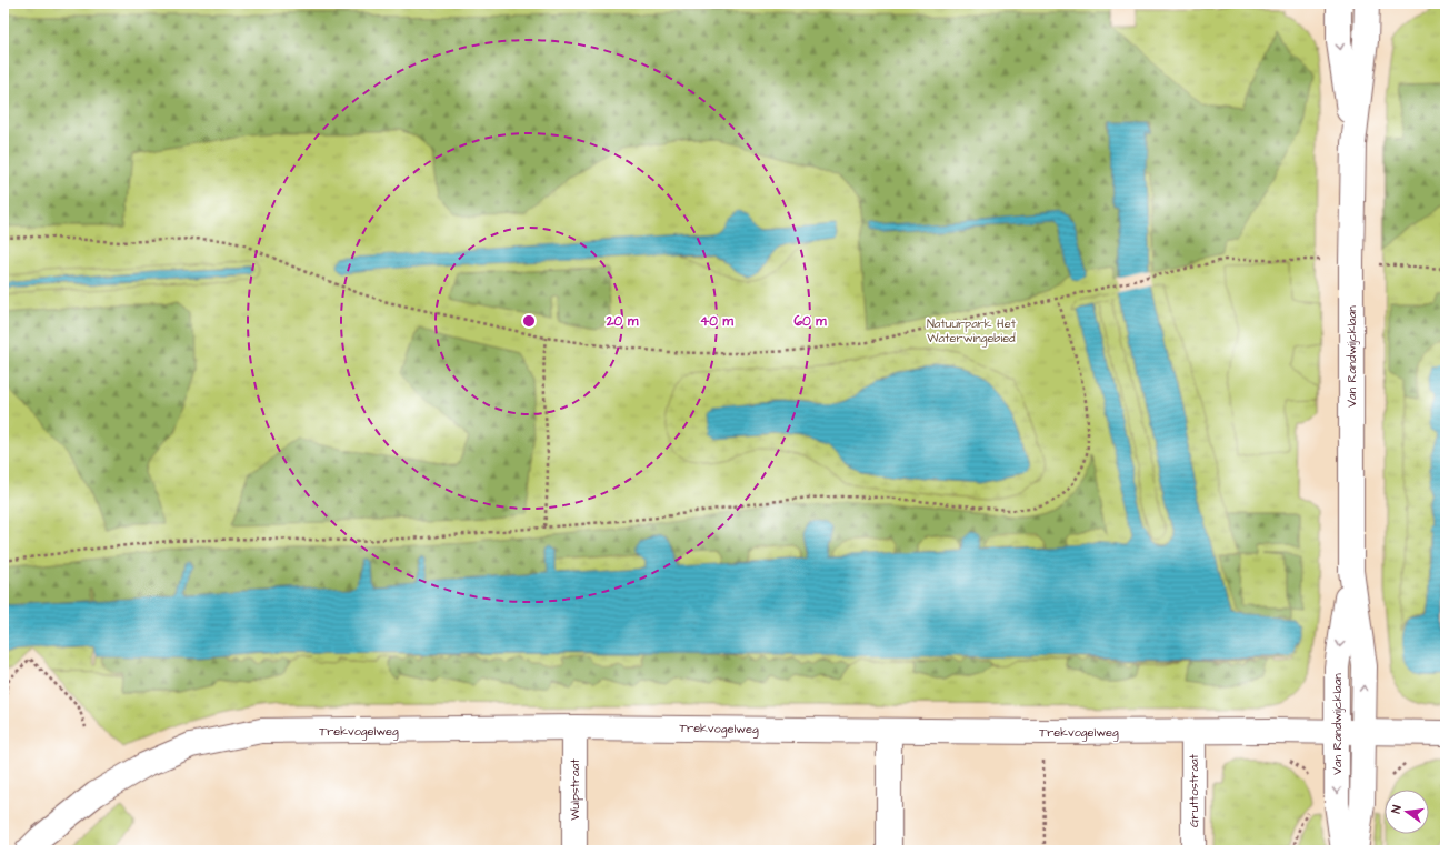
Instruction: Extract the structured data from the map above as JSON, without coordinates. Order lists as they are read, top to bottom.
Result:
{
  "streets": {
    "street": [
      "Van Randwijcklaan",
      "Trekvogelweg",
      "Wulpstraat",
      "Gruttostraat"
    ]
  },
  "crossings": [
    ["Van Randwijcklaan", "Trekvogelweg"],
    ["Trekvogelweg", "Wulpstraat"],
    ["Trekvogelweg", "Gruttostraat"]
  ],
  "parks": ["Natuurpark Het Waterwingebied"],
  "north": "left",
  "rings": ["20 m", "40 m", "60 m"]
}
